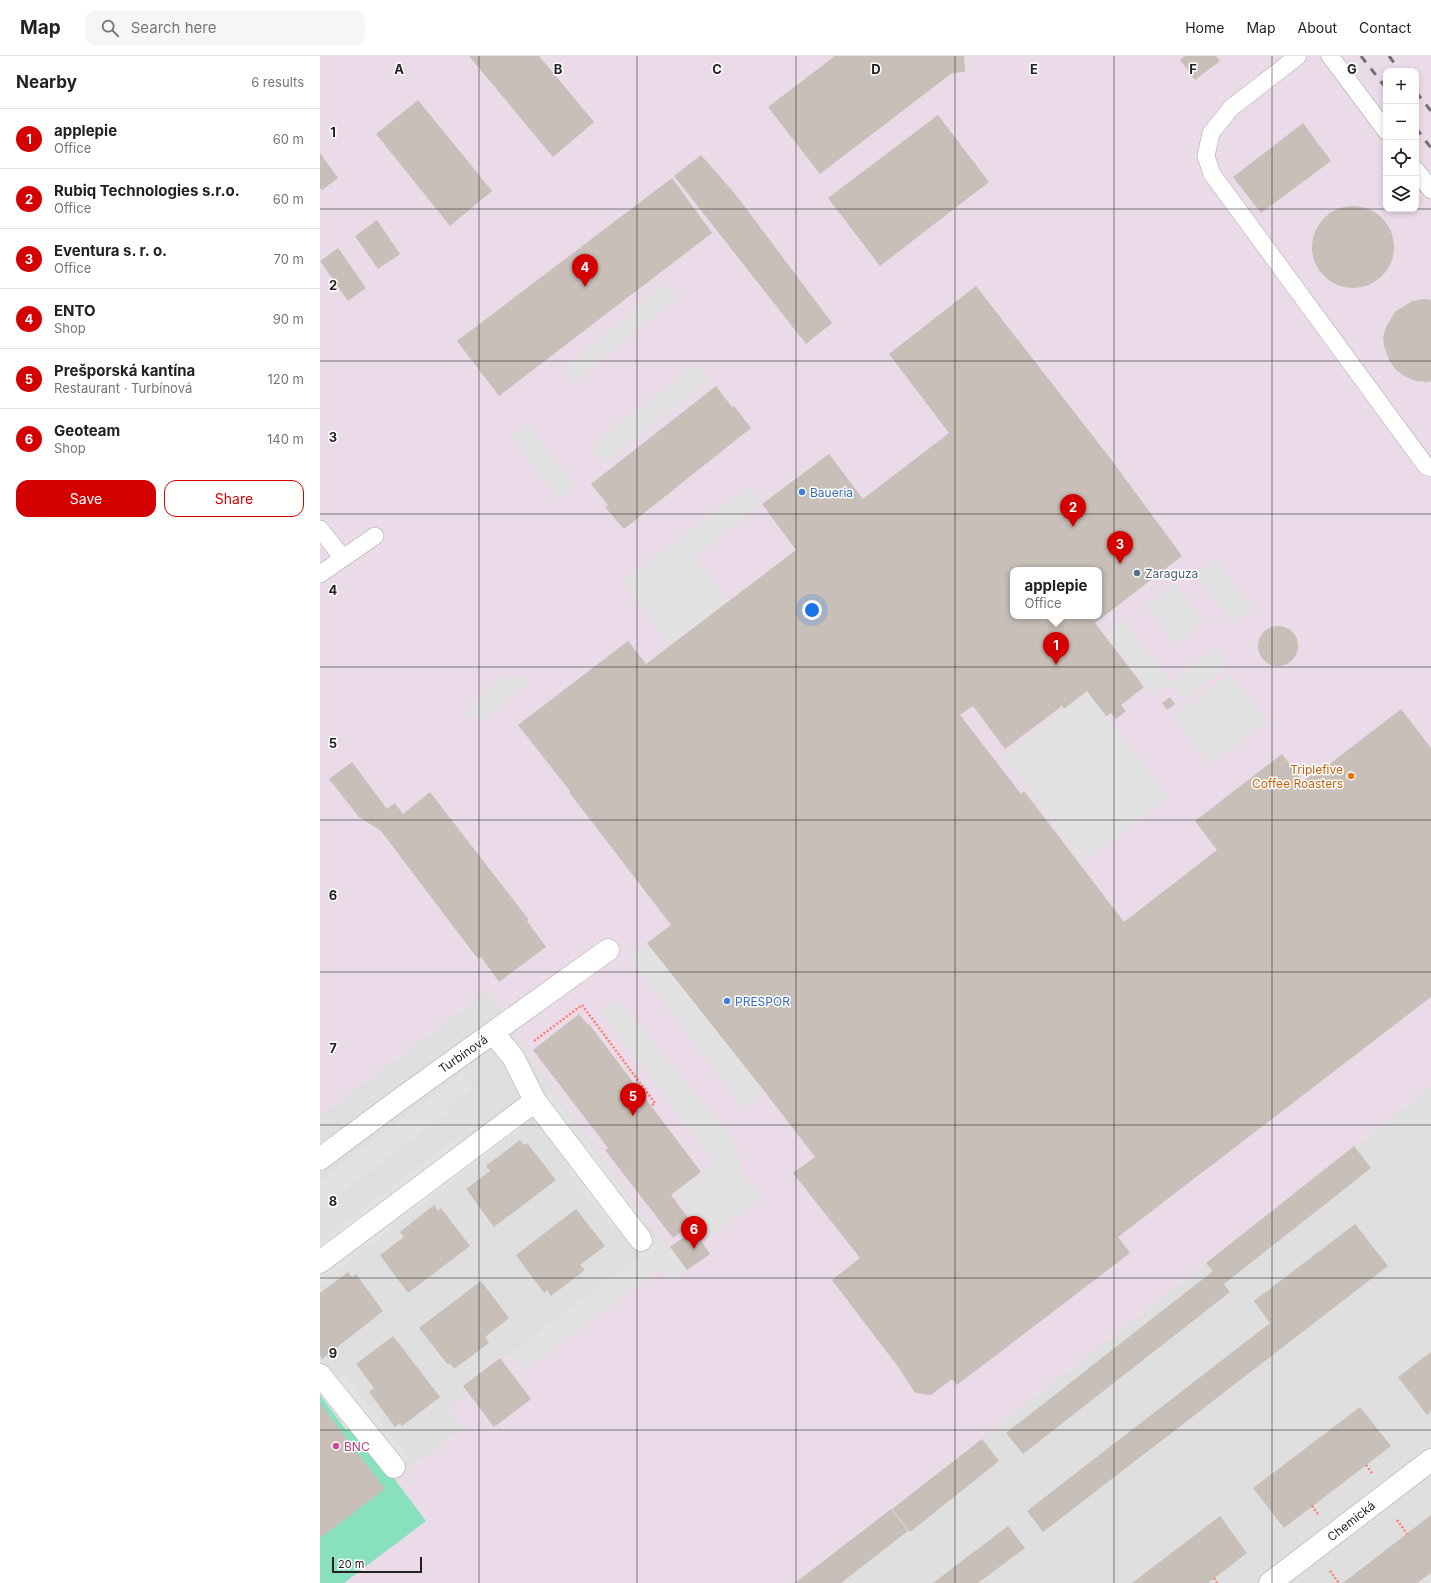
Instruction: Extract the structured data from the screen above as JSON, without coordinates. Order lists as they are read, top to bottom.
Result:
{
  "streets": {
    "street": ["Turbínová", "Chemická"]
  },
  "places": [
    "Baueria",
    "Zaraguza",
    "Triplefive Coffee Roasters",
    "PRESPOR",
    "BNC"
  ],
  "scale_bar": "20 m",
  "page": {
    "header": "Map",
    "search": "Search here",
    "nav": [
      "Home",
      "Map",
      "About",
      "Contact"
    ],
    "heading": ["Nearby", "6 results"],
    "map_buttons": ["+", "−"],
    "list": [
      {
        "mark": "1",
        "name": "applepie",
        "note": "Office",
        "value": "60 m"
      },
      {
        "mark": "2",
        "name": "Rubiq Technologies s.r.o.",
        "note": "Office",
        "value": "60 m"
      },
      {
        "mark": "3",
        "name": "Eventura s. r. o.",
        "note": "Office",
        "value": "70 m"
      },
      {
        "mark": "4",
        "name": "ENTO",
        "note": "Shop",
        "value": "90 m"
      },
      {
        "mark": "5",
        "name": "Prešporská kantína",
        "note": "Restaurant · Turbínová",
        "value": "120 m"
      },
      {
        "mark": "6",
        "name": "Geoteam",
        "note": "Shop",
        "value": "140 m"
      }
    ],
    "pins": [
      "4",
      "2",
      "3",
      "1",
      "5",
      "6"
    ],
    "buttons": ["Save", "Share"],
    "popup": ["applepie", "Office"],
    "scale": "20 m"
  },
  "grid": {
    "columns": [
      "A",
      "B",
      "C",
      "D",
      "E",
      "F",
      "G"
    ],
    "rows": [
      "1",
      "2",
      "3",
      "4",
      "5",
      "6",
      "7",
      "8",
      "9"
    ]
  }
}
